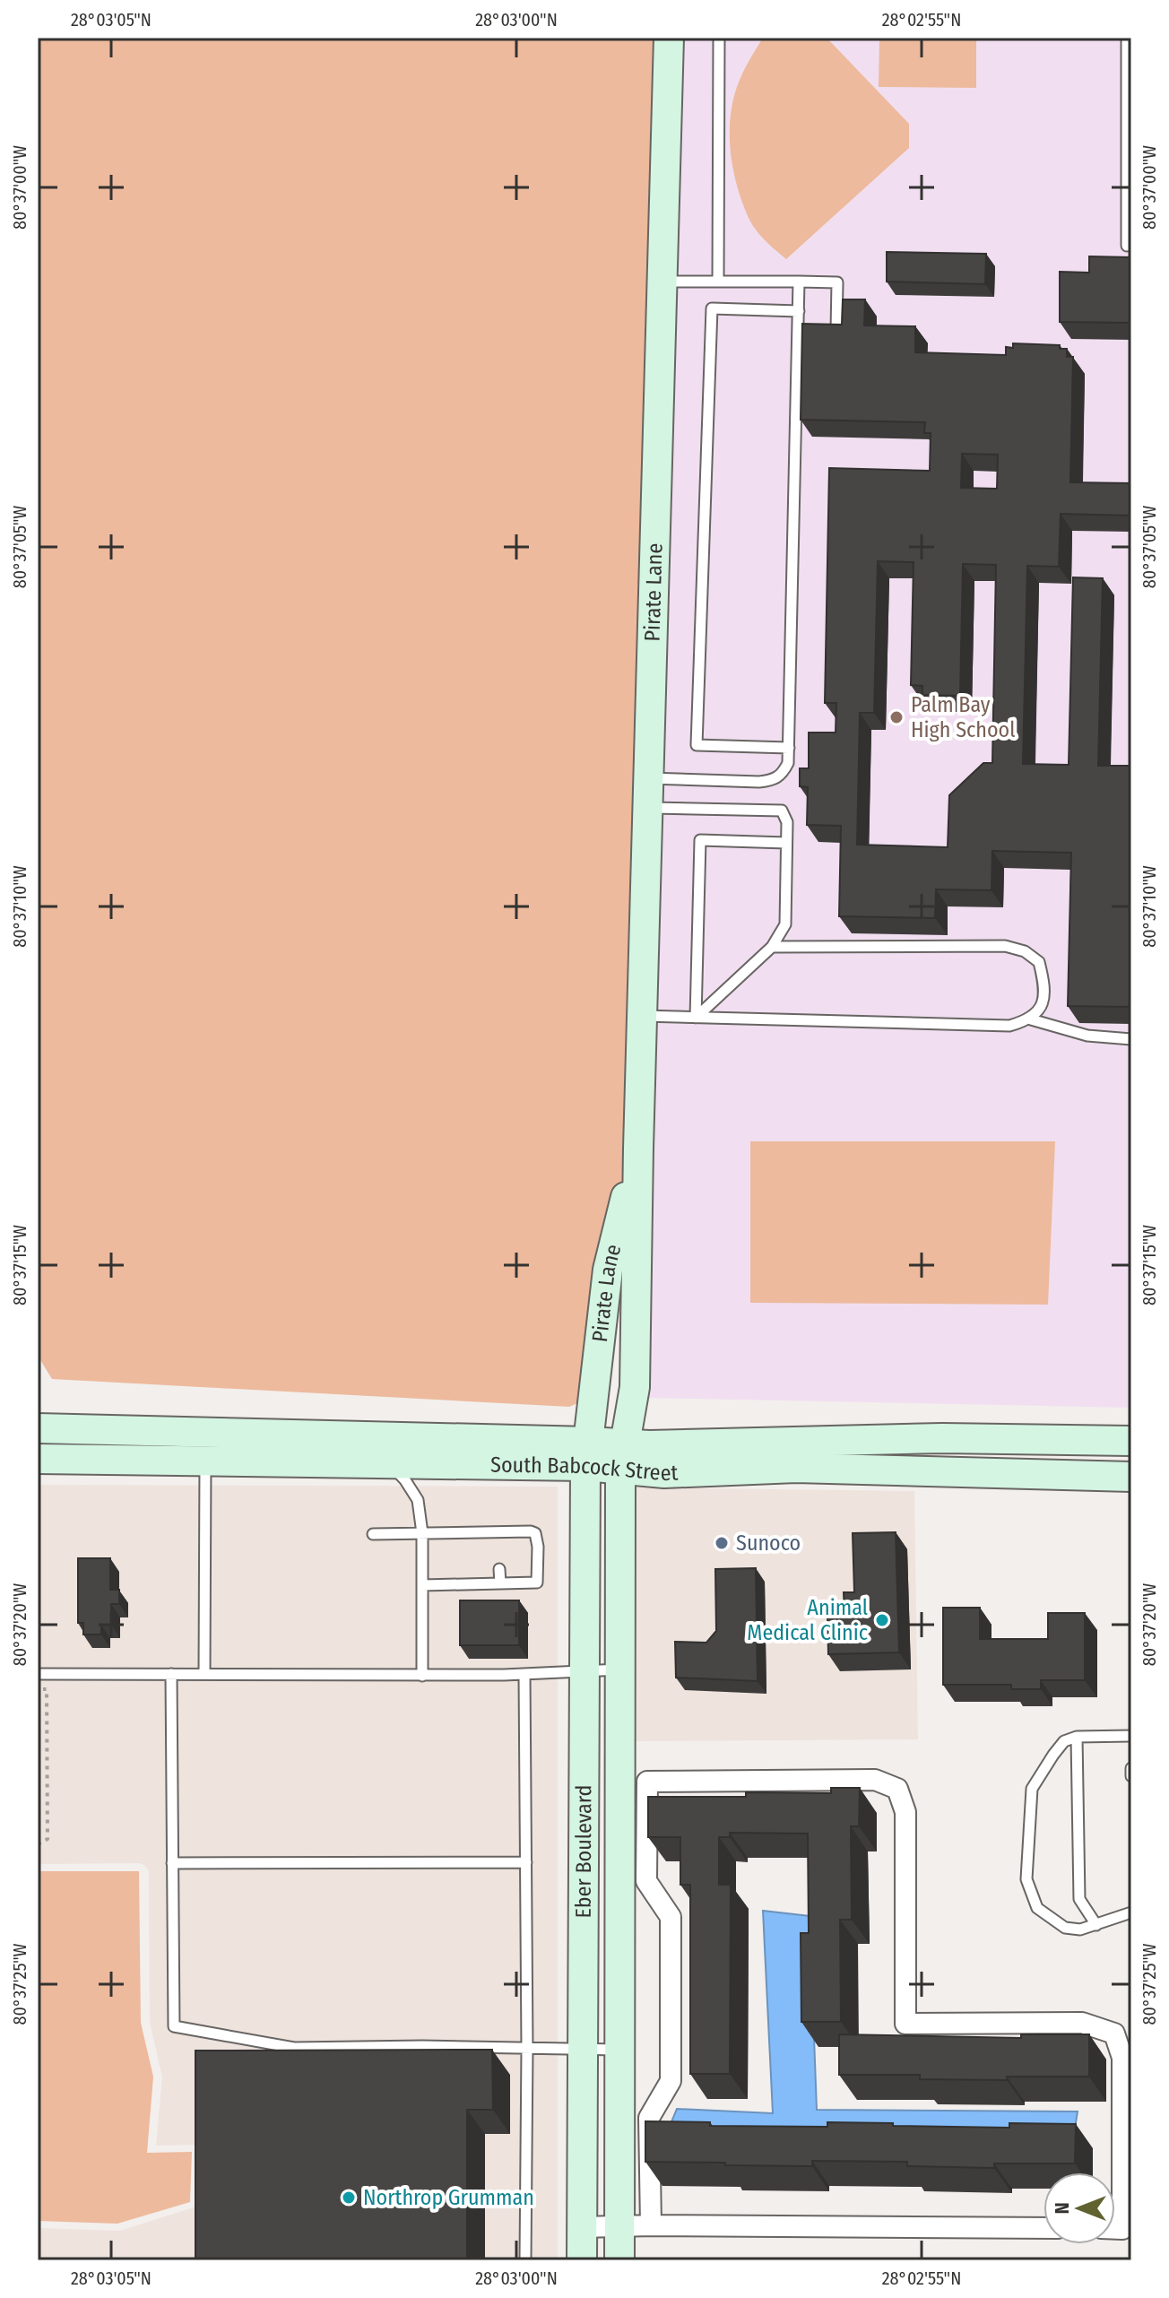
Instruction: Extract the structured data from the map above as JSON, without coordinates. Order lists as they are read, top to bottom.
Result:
{
  "streets": {
    "street": ["Pirate Lane", "South Babcock Street", "Eber Boulevard"]
  },
  "crossings": [
    ["Pirate Lane", "South Babcock Street"],
    ["Pirate Lane", "Eber Boulevard"],
    ["South Babcock Street", "Eber Boulevard"]
  ],
  "places": [
    "Palm Bay High School",
    "Sunoco",
    "Animal Medical Clinic",
    "Northrop Grumman"
  ],
  "north": "left",
  "coordinates": [
    "28°03'05\"N",
    "28°03'00\"N",
    "28°02'55\"N",
    "80°37'00\"W",
    "80°37'05\"W",
    "80°37'10\"W",
    "80°37'15\"W",
    "80°37'20\"W",
    "80°37'25\"W"
  ]
}
